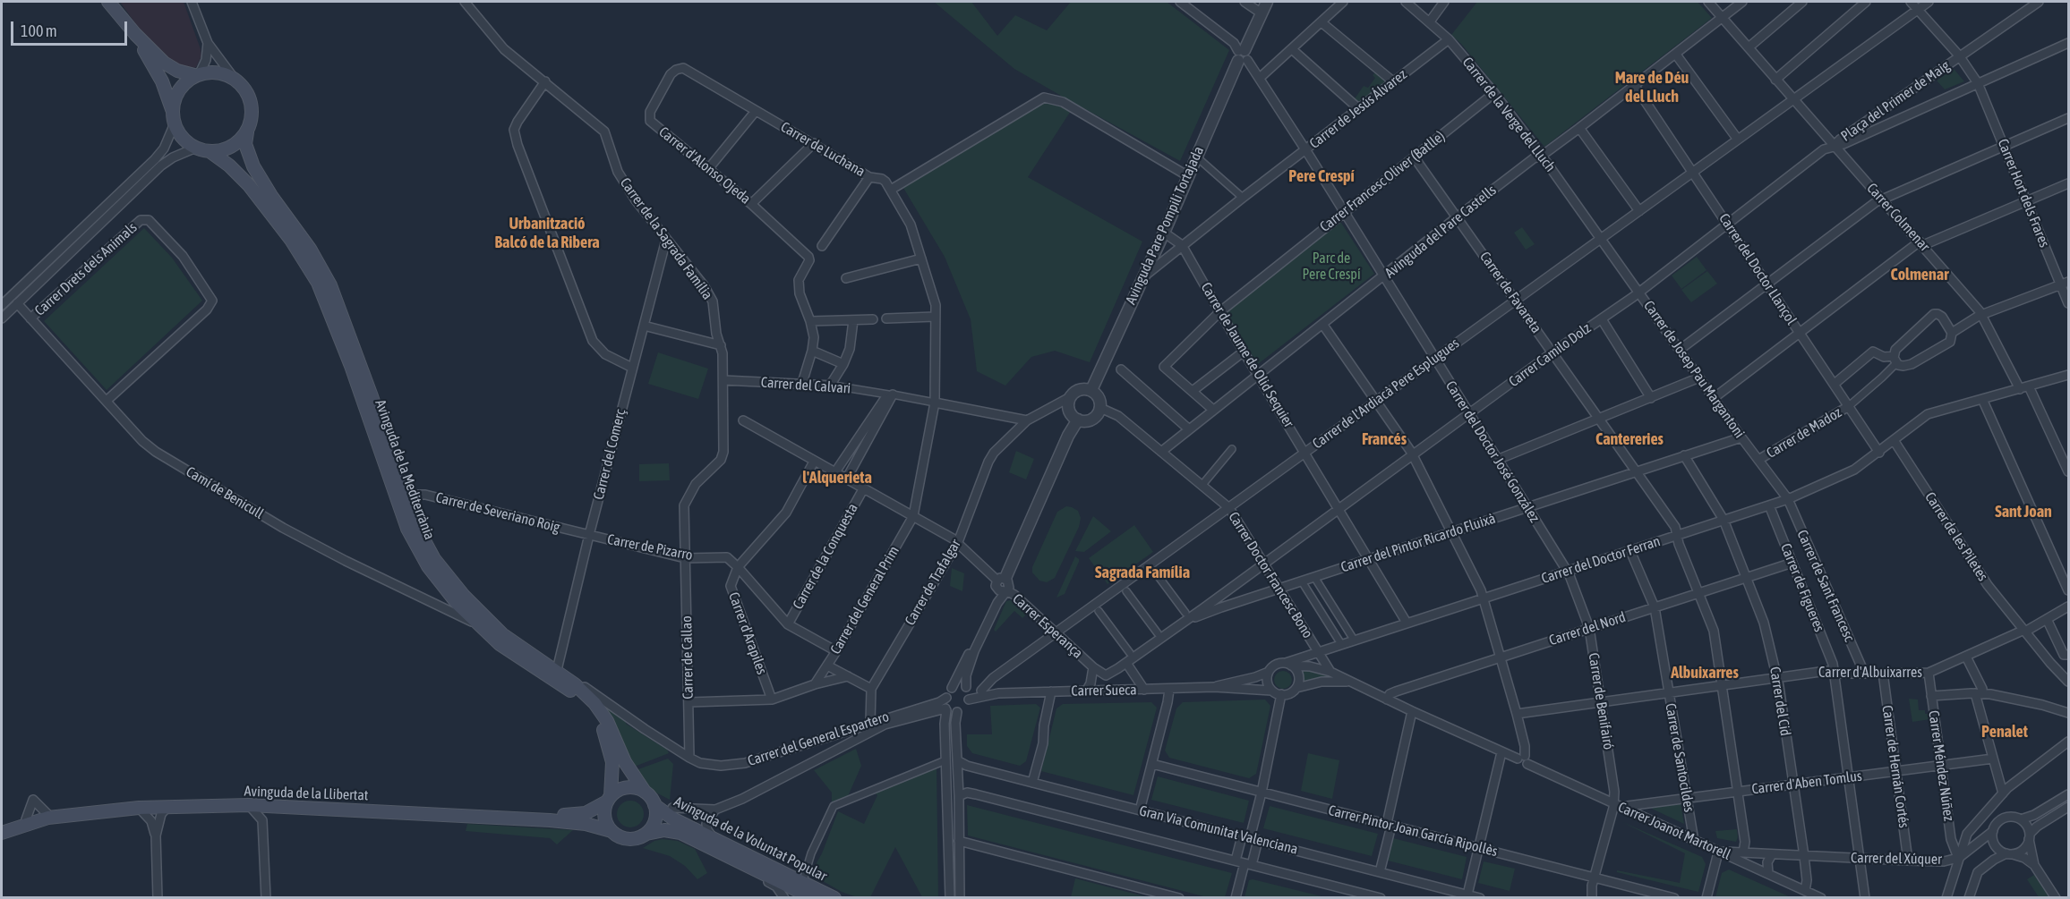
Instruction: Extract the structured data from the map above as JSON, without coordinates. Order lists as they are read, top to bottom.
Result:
{
  "streets": {
    "main road": ["Avinguda de la Mediterrània", "Avinguda de la Llibertat", "Avinguda de la Voluntat Popular"],
    "street": [
      "Plaça del Primer de Maig",
      "Carrer de Jesús Álvarez",
      "Carrer de la Verge del Lluch",
      "Carrer de Luchana",
      "Carrer d'Alonso Ojeda",
      "Carrer Francesc Oliver (Batlle)",
      "Carrer Hort dels Frares",
      "Carrer Colmenar",
      "Avinguda Pare Pompili Tortajada",
      "Avinguda del Pare Castells",
      "Carrer de la Sagrada Família",
      "Carrer Drets dels Animals",
      "Carrer del Doctor Llançol",
      "Carrer de Favareta",
      "Carrer de Jaume de Olid Sequier",
      "Carrer Camilo Dolz",
      "Carrer de Josep Pau Margantoni",
      "Carrer del Calvari",
      "Carrer de l'Ardiacà Pere Esplugues",
      "Carrer de Madoz",
      "Carrer del Doctor José González",
      "Carrer del Comerç",
      "Camí de Benicull",
      "Carrer de Severiano Roig",
      "Carrer de les Piletes",
      "Carrer del Pintor Ricardo Fluixà",
      "Carrer de Pizarro",
      "Carrer de la Conquesta",
      "Carrer del Doctor Ferran",
      "Carrer Doctor Francesc Bono",
      "Carrer de Trafalgar",
      "Carrer de Sant Francesc",
      "Carrer de Figueres",
      "Carrer del General Prim",
      "Carrer Esperança",
      "Carrer del Nord",
      "Carrer d'Arapiles",
      "Carrer de Callao",
      "Carrer d'Albuixarres",
      "Carrer Sueca",
      "Carrer de Benifairó",
      "Carrer del Cid",
      "Carrer del General Espartero",
      "Carrer de Santocildes",
      "Carrer Méndez Núñez",
      "Carrer de Hernán Cortés",
      "Carrer d'Aben Tomlus",
      "Gran Via Comunitat Valenciana",
      "Carrer Pintor Joan García Ripollès",
      "Carrer Joanot Martorell",
      "Carrer del Xúquer"
    ]
  },
  "crossings": [
    ["Plaça del Primer de Maig", "Carrer Hort dels Frares"],
    ["Plaça del Primer de Maig", "Carrer Colmenar"],
    ["Plaça del Primer de Maig", "Carrer Camilo Dolz"],
    ["Carrer de Jesús Álvarez", "Carrer de la Verge del Lluch"],
    ["Carrer de Jesús Álvarez", "Avinguda Pare Pompili Tortajada"],
    ["Carrer de Jesús Álvarez", "Carrer de Jaume de Olid Sequier"],
    ["Carrer de Jesús Álvarez", "Carrer del Doctor José González"],
    ["Carrer de la Verge del Lluch", "Carrer Francesc Oliver (Batlle)"],
    ["Carrer de la Verge del Lluch", "Avinguda del Pare Castells"],
    ["Carrer de la Verge del Lluch", "Carrer de Josep Pau Margantoni"],
    ["Carrer de la Verge del Lluch", "Carrer de l'Ardiacà Pere Esplugues"],
    ["Carrer de Luchana", "Carrer d'Alonso Ojeda"],
    ["Carrer Francesc Oliver (Batlle)", "Carrer de Favareta"],
    ["Carrer Francesc Oliver (Batlle)", "Carrer de Jaume de Olid Sequier"],
    ["Carrer Francesc Oliver (Batlle)", "Carrer del Doctor José González"],
    ["Carrer Colmenar", "Avinguda del Pare Castells"],
    ["Carrer Colmenar", "Carrer Camilo Dolz"],
    ["Carrer Colmenar", "Carrer de l'Ardiacà Pere Esplugues"],
    ["Carrer Colmenar", "Carrer del Doctor Ferran"],
    ["Avinguda Pare Pompili Tortajada", "Carrer de Jaume de Olid Sequier"],
    ["Avinguda Pare Pompili Tortajada", "Carrer del Doctor José González"],
    ["Avinguda Pare Pompili Tortajada", "Carrer Doctor Francesc Bono"],
    ["Avinguda Pare Pompili Tortajada", "Carrer de Trafalgar"],
    ["Avinguda del Pare Castells", "Carrer del Doctor Llançol"],
    ["Avinguda del Pare Castells", "Carrer de Favareta"],
    ["Avinguda del Pare Castells", "Carrer de Jaume de Olid Sequier"],
    ["Avinguda del Pare Castells", "Carrer del Doctor José González"],
    ["Avinguda del Pare Castells", "Carrer Doctor Francesc Bono"],
    ["Carrer de la Sagrada Família", "Carrer del Calvari"],
    ["Carrer de la Sagrada Família", "Carrer del Comerç"],
    ["Carrer de la Sagrada Família", "Carrer de Pizarro"],
    ["Carrer de la Sagrada Família", "Carrer de Callao"],
    ["Carrer Drets dels Animals", "Camí de Benicull"],
    ["Carrer del Doctor Llançol", "Carrer Camilo Dolz"],
    ["Carrer del Doctor Llançol", "Carrer de l'Ardiacà Pere Esplugues"],
    ["Carrer del Doctor Llançol", "Carrer de Madoz"],
    ["Carrer del Doctor Llançol", "Carrer del Doctor Ferran"],
    ["Carrer de Favareta", "Carrer Camilo Dolz"],
    ["Carrer de Favareta", "Carrer de l'Ardiacà Pere Esplugues"],
    ["Carrer de Favareta", "Carrer del Pintor Ricardo Fluixà"],
    ["Carrer de Favareta", "Carrer del Doctor Ferran"],
    ["Carrer de Favareta", "Carrer del Nord"],
    ["Carrer de Favareta", "Carrer d'Albuixarres"],
    ["Carrer de Favareta", "Carrer d'Aben Tomlus"],
    ["Carrer de Favareta", "Carrer del Xúquer"],
    ["Carrer de Jaume de Olid Sequier", "Carrer Camilo Dolz"],
    ["Carrer de Jaume de Olid Sequier", "Carrer de l'Ardiacà Pere Esplugues"],
    ["Carrer de Jaume de Olid Sequier", "Carrer del Pintor Ricardo Fluixà"],
    ["Carrer de Jaume de Olid Sequier", "Carrer del Doctor Ferran"],
    ["Carrer Camilo Dolz", "Carrer de Josep Pau Margantoni"],
    ["Carrer Camilo Dolz", "Carrer del Doctor José González"],
    ["Carrer Camilo Dolz", "Carrer del Pintor Ricardo Fluixà"],
    ["Carrer Camilo Dolz", "Carrer Doctor Francesc Bono"],
    ["Carrer de Josep Pau Margantoni", "Carrer de l'Ardiacà Pere Esplugues"],
    ["Carrer de Josep Pau Margantoni", "Carrer de Madoz"],
    ["Carrer de Josep Pau Margantoni", "Carrer del Pintor Ricardo Fluixà"],
    ["Carrer de Josep Pau Margantoni", "Carrer del Doctor Ferran"],
    ["Carrer de Josep Pau Margantoni", "Carrer de Sant Francesc"],
    ["Carrer de l'Ardiacà Pere Esplugues", "Carrer del Doctor José González"],
    ["Carrer de l'Ardiacà Pere Esplugues", "Carrer Doctor Francesc Bono"],
    ["Carrer de l'Ardiacà Pere Esplugues", "Carrer Esperança"],
    ["Carrer de l'Ardiacà Pere Esplugues", "Carrer Sueca"],
    ["Carrer del Doctor José González", "Carrer del Pintor Ricardo Fluixà"],
    ["Carrer del Doctor José González", "Carrer del Doctor Ferran"],
    ["Carrer del Doctor José González", "Carrer de Benifairó"],
    ["Carrer del Comerç", "Carrer de Severiano Roig"],
    ["Carrer del Comerç", "Carrer de Pizarro"],
    ["Avinguda de la Mediterrània", "Camí de Benicull"],
    ["Avinguda de la Mediterrània", "Carrer de Severiano Roig"],
    ["Avinguda de la Mediterrània", "Avinguda de la Llibertat"],
    ["Avinguda de la Mediterrània", "Avinguda de la Voluntat Popular"],
    ["Carrer de Severiano Roig", "Carrer de Pizarro"],
    ["Carrer de les Piletes", "Carrer del Doctor Ferran"],
    ["Carrer de les Piletes", "Carrer d'Albuixarres"],
    ["Carrer del Pintor Ricardo Fluixà", "Carrer Doctor Francesc Bono"],
    ["Carrer del Pintor Ricardo Fluixà", "Carrer del Cid"],
    ["Carrer de Pizarro", "Carrer de la Conquesta"],
    ["Carrer de Pizarro", "Carrer del General Prim"],
    ["Carrer de Pizarro", "Carrer d'Arapiles"],
    ["Carrer de Pizarro", "Carrer de Callao"],
    ["Carrer de la Conquesta", "Carrer Esperança"],
    ["Carrer del Doctor Ferran", "Carrer Doctor Francesc Bono"],
    ["Carrer del Doctor Ferran", "Carrer de Sant Francesc"],
    ["Carrer del Doctor Ferran", "Carrer de Figueres"],
    ["Carrer del Doctor Ferran", "Carrer Sueca"],
    ["Carrer del Doctor Ferran", "Carrer de Benifairó"],
    ["Carrer del Doctor Ferran", "Carrer del Cid"],
    ["Carrer del Doctor Ferran", "Carrer de Santocildes"],
    ["Carrer del Doctor Ferran", "Carrer Joanot Martorell"],
    ["Carrer Doctor Francesc Bono", "Carrer de Trafalgar"],
    ["Carrer Doctor Francesc Bono", "Carrer Joanot Martorell"],
    ["Carrer de Trafalgar", "Carrer Esperança"],
    ["Carrer de Trafalgar", "Carrer del General Espartero"],
    ["Carrer de Sant Francesc", "Carrer d'Albuixarres"],
    ["Carrer de Figueres", "Carrer del Nord"],
    ["Carrer de Figueres", "Carrer d'Albuixarres"],
    ["Carrer de Figueres", "Carrer d'Aben Tomlus"],
    ["Carrer de Figueres", "Carrer del Xúquer"],
    ["Carrer del General Prim", "Carrer Esperança"],
    ["Carrer Esperança", "Carrer Sueca"],
    ["Carrer del Nord", "Carrer de Benifairó"],
    ["Carrer del Nord", "Carrer del Cid"],
    ["Carrer del Nord", "Carrer de Santocildes"],
    ["Carrer del Nord", "Carrer Joanot Martorell"],
    ["Carrer de Callao", "Carrer del General Espartero"],
    ["Carrer d'Albuixarres", "Carrer de Benifairó"],
    ["Carrer d'Albuixarres", "Carrer del Cid"],
    ["Carrer d'Albuixarres", "Carrer de Santocildes"],
    ["Carrer d'Albuixarres", "Carrer Méndez Núñez"],
    ["Carrer d'Albuixarres", "Carrer de Hernán Cortés"],
    ["Carrer Sueca", "Carrer del General Espartero"],
    ["Carrer Sueca", "Carrer Joanot Martorell"],
    ["Carrer de Benifairó", "Carrer d'Aben Tomlus"],
    ["Carrer de Benifairó", "Carrer Pintor Joan García Ripollès"],
    ["Carrer de Benifairó", "Carrer Joanot Martorell"],
    ["Carrer del Cid", "Carrer d'Aben Tomlus"],
    ["Carrer del Cid", "Carrer Joanot Martorell"],
    ["Carrer del Cid", "Carrer del Xúquer"],
    ["Carrer de Santocildes", "Carrer d'Aben Tomlus"],
    ["Carrer de Santocildes", "Carrer Joanot Martorell"],
    ["Carrer Méndez Núñez", "Carrer d'Aben Tomlus"],
    ["Carrer Méndez Núñez", "Carrer del Xúquer"],
    ["Carrer de Hernán Cortés", "Carrer d'Aben Tomlus"],
    ["Carrer de Hernán Cortés", "Carrer del Xúquer"],
    ["Carrer d'Aben Tomlus", "Carrer Joanot Martorell"],
    ["Avinguda de la Llibertat", "Avinguda de la Voluntat Popular"],
    ["Carrer Joanot Martorell", "Carrer del Xúquer"]
  ],
  "districts": [
    "Mare de Déu del Lluch",
    "Pere Crespí",
    "Urbanització Balcó de la Ribera",
    "Colmenar",
    "Francés",
    "Cantereries",
    "l'Alquerieta",
    "Sant Joan",
    "Sagrada Família",
    "Albuixarres",
    "Penalet"
  ],
  "parks": ["Parc de Pere Crespí"],
  "scale_bar": "100 m"
}
